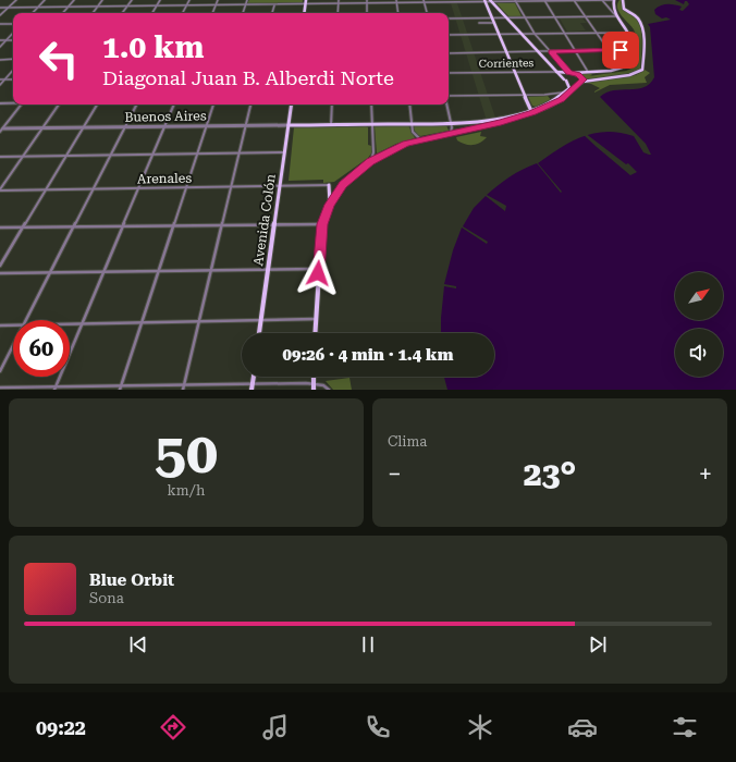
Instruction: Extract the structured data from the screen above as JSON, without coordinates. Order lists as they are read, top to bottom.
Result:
{
  "streets": {
    "main road": ["Corrientes", "Buenos Aires", "Avenida Colón"],
    "street": ["Arenales"]
  },
  "crossings": [
    ["Buenos Aires", "Avenida Colón"],
    ["Arenales", "Avenida Colón"]
  ],
  "north": "top right",
  "page": {
    "turn": ["1.0 km", "Diagonal Juan B. Alberdi Norte"],
    "limit": "60",
    "trip": "09:26 · 4 min · 1.4 km",
    "tile": [
      ["50", "km/h"],
      "Clima"
    ],
    "heat": ["−", "23°", "+"],
    "song": ["Blue Orbit", "Sona"],
    "tabs": "09:22"
  }
}
